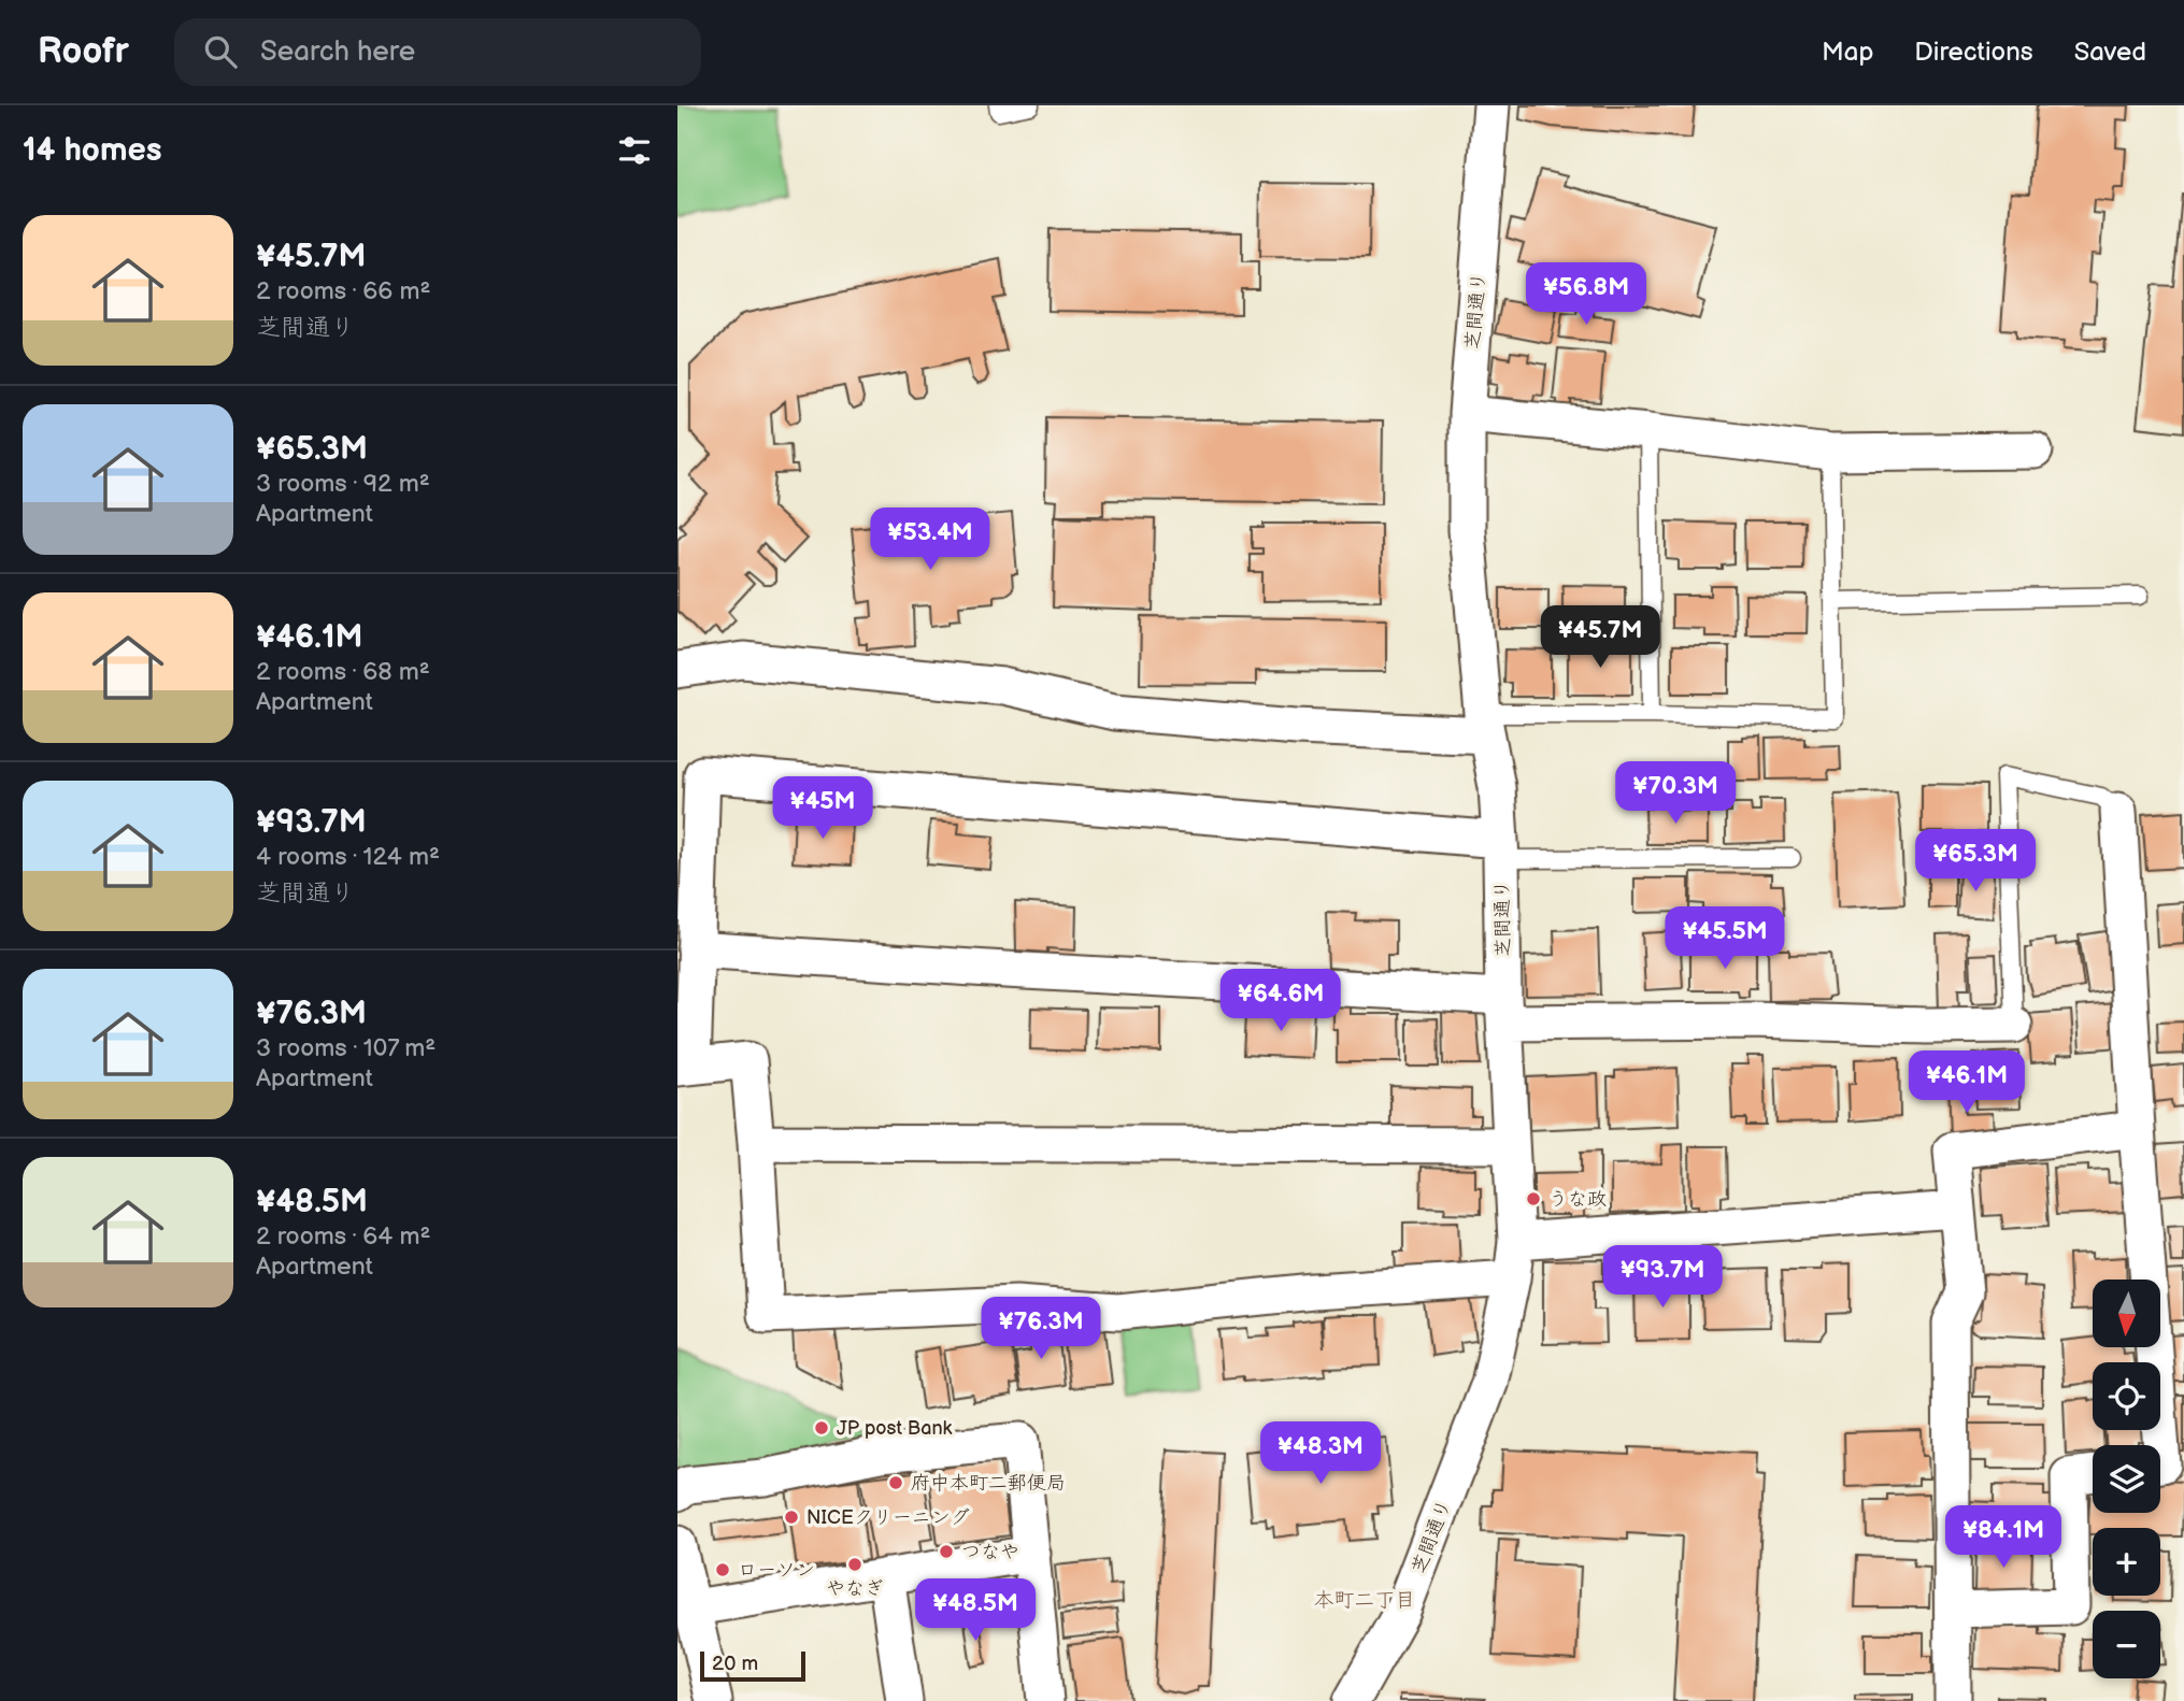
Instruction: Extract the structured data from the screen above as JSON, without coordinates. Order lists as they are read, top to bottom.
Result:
{
  "streets": {
    "street": ["芝間通り"]
  },
  "districts": ["本町二丁目"],
  "places": [
    "うな政",
    "JP post Bank",
    "府中本町二郵便局",
    "NICEクリーニング",
    "つなや",
    "やなぎ",
    "ローソン"
  ],
  "scale_bar": "20 m",
  "north": "bottom",
  "page": {
    "header": "Roofr",
    "search": "Search here",
    "nav": ["Map", "Directions", "Saved"],
    "heading": "14 homes",
    "list": [
      {
        "name": "¥45.7M",
        "note": "2 rooms · 66 m² · 芝間通り"
      },
      {
        "name": "¥65.3M",
        "note": "3 rooms · 92 m² · Apartment"
      },
      {
        "name": "¥46.1M",
        "note": "2 rooms · 68 m² · Apartment"
      },
      {
        "name": "¥93.7M",
        "note": "4 rooms · 124 m² · 芝間通り"
      },
      {
        "name": "¥76.3M",
        "note": "3 rooms · 107 m² · Apartment"
      },
      {
        "name": "¥48.5M",
        "note": "2 rooms · 64 m² · Apartment"
      }
    ],
    "price": [
      "¥56.8M",
      "¥53.4M",
      "¥45.7M",
      "¥70.3M",
      "¥45M",
      "¥65.3M",
      "¥45.5M",
      "¥64.6M",
      "¥46.1M",
      "¥93.7M",
      "¥76.3M",
      "¥48.3M",
      "¥84.1M",
      "¥48.5M"
    ],
    "map_buttons": ["+", "−"],
    "scale": "20 m"
  }
}
